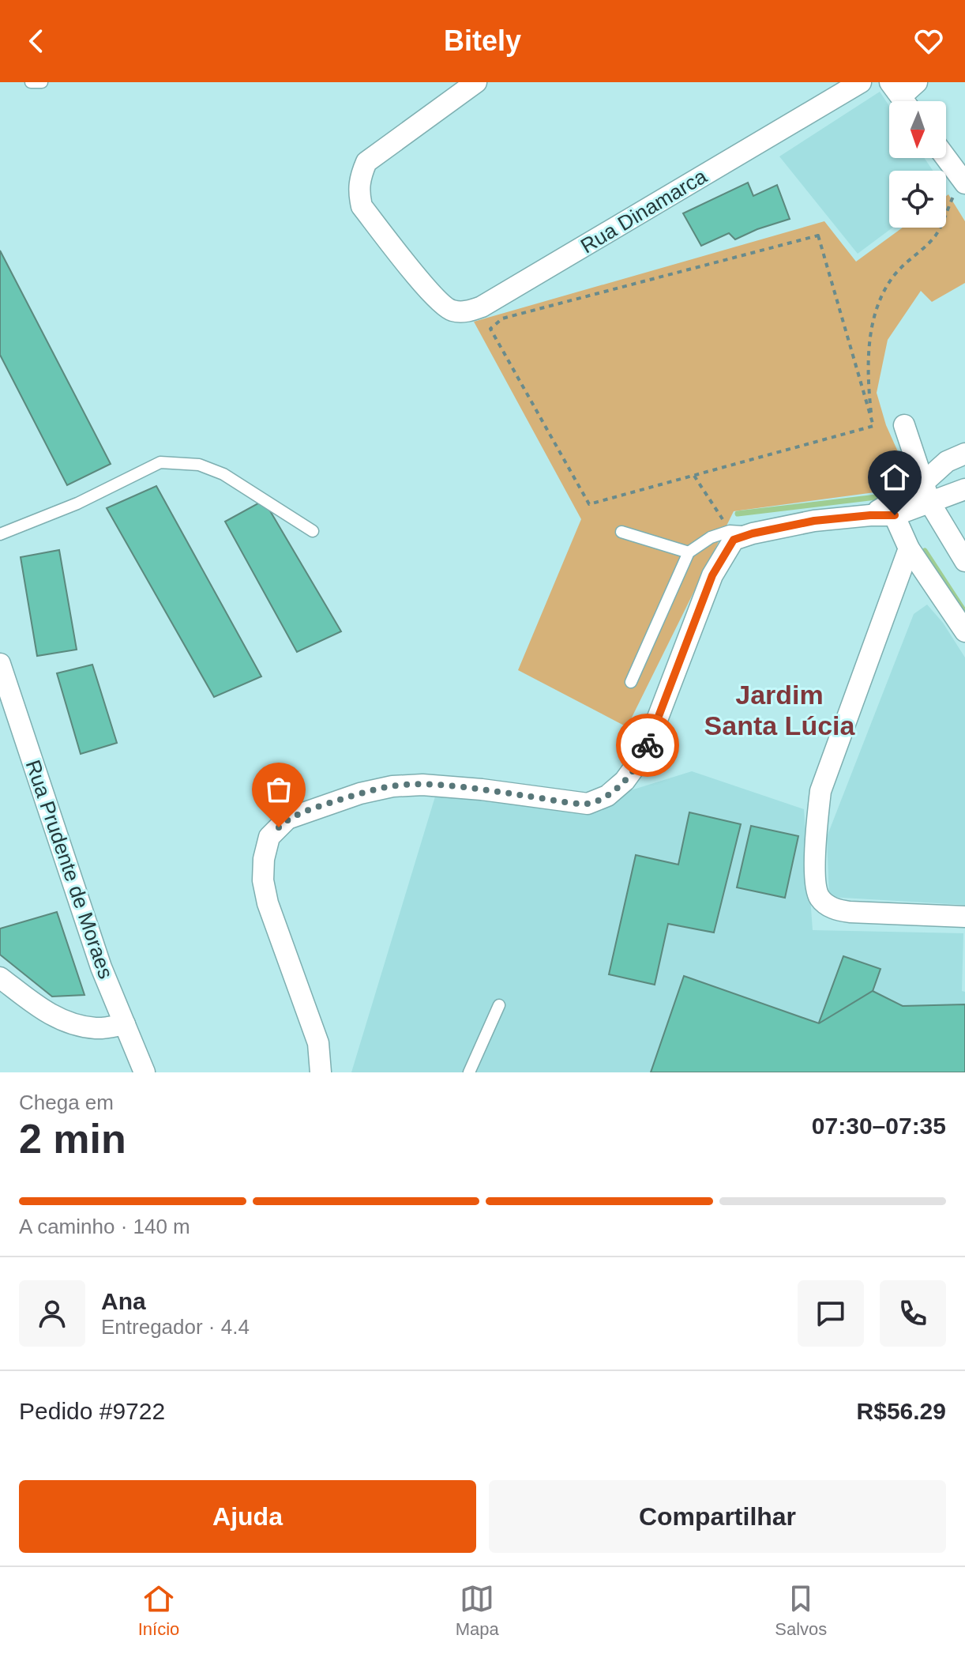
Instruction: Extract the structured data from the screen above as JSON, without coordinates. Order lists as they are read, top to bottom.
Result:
{
  "streets": {
    "street": ["Rua Dinamarca", "Rua Prudente de Moraes"]
  },
  "districts": ["Jardim Santa Lúcia"],
  "north": "bottom",
  "page": {
    "header": "Bitely",
    "heading": ["2 min", "Chega em", "07:30–07:35"],
    "panel": [
      "Ana",
      "Entregador · 4.4",
      "Pedido #9722",
      "R$56.29"
    ],
    "bar": "A caminho · 140 m",
    "buttons": ["Ajuda", "Compartilhar"],
    "tabs": ["Início", "Mapa", "Salvos"]
  }
}
